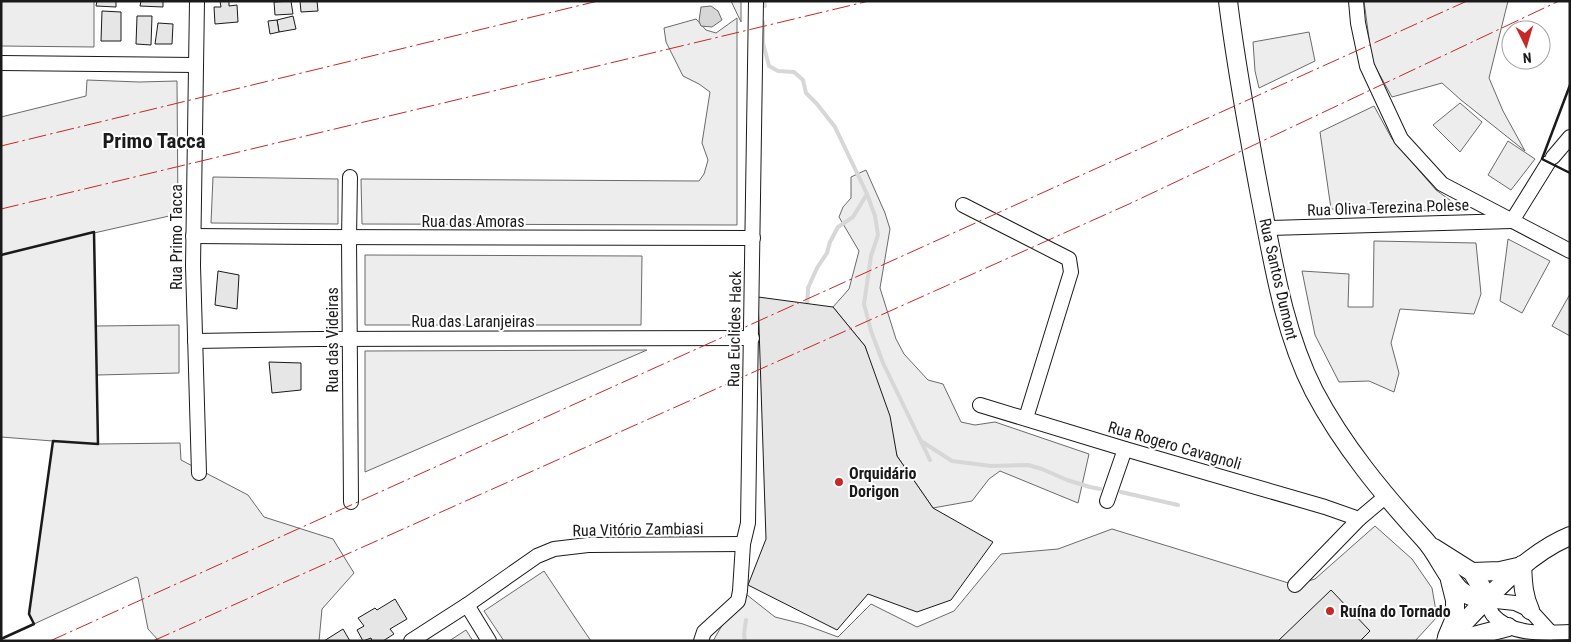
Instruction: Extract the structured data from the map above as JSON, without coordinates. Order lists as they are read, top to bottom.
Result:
{
  "streets": {
    "main road": ["Rua Santos Dumont"],
    "street": [
      "Rua Oliva Terezina Polese",
      "Rua das Amoras",
      "Rua Primo Tacca",
      "Rua das Laranjeiras",
      "Rua Euclides Hack",
      "Rua das Videiras",
      "Rua Rogero Cavagnoli",
      "Rua Vitório Zambiasi"
    ]
  },
  "crossings": [
    ["Rua Oliva Terezina Polese", "Rua Santos Dumont"],
    ["Rua das Amoras", "Rua Primo Tacca"],
    ["Rua das Amoras", "Rua Euclides Hack"],
    ["Rua das Amoras", "Rua das Videiras"],
    ["Rua Primo Tacca", "Rua das Laranjeiras"],
    ["Rua das Laranjeiras", "Rua Euclides Hack"],
    ["Rua das Laranjeiras", "Rua das Videiras"],
    ["Rua Euclides Hack", "Rua Vitório Zambiasi"]
  ],
  "districts": ["Primo Tacca"],
  "places": ["Orquidário Dorigon", "Ruína do Tornado"],
  "north": "bottom"
}
